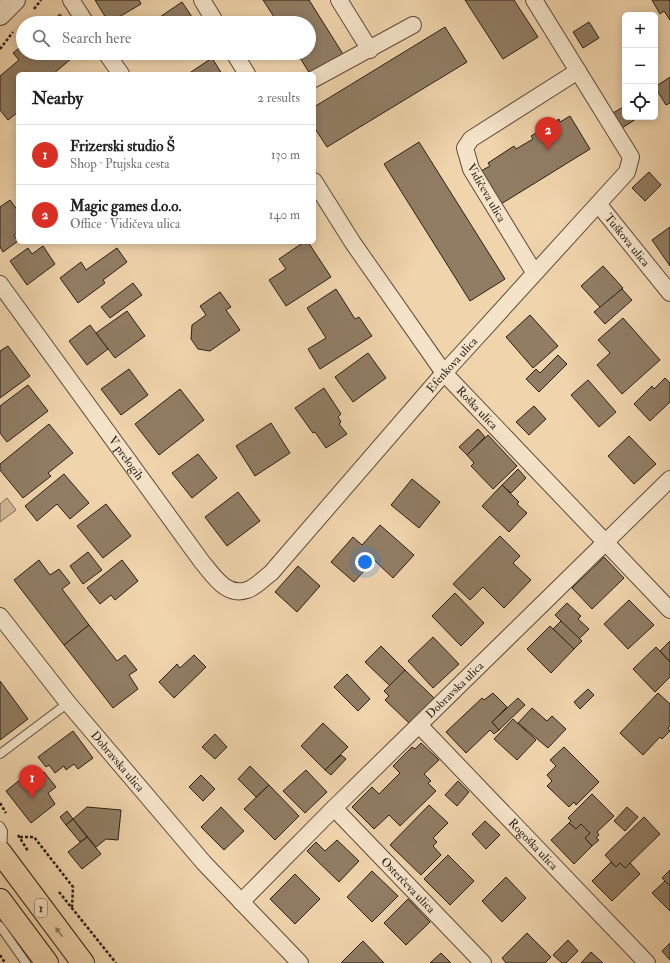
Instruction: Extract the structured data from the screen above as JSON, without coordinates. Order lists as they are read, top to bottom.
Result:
{
  "streets": {
    "main road": ["1"],
    "street": [
      "Vidičeva ulica",
      "Tuškova ulica",
      "Efenkova ulica",
      "Roška ulica",
      "V prelogih",
      "Dobravska ulica",
      "Rogoška ulica",
      "Osterčeva ulica"
    ]
  },
  "crossings": [
    ["Vidičeva ulica", "Efenkova ulica"],
    ["Tuškova ulica", "Efenkova ulica"],
    ["Efenkova ulica", "Roška ulica"],
    ["Efenkova ulica", "V prelogih"],
    ["Roška ulica", "Dobravska ulica"],
    ["Dobravska ulica", "Rogoška ulica"],
    ["Dobravska ulica", "Osterčeva ulica"]
  ],
  "page": {
    "map_buttons": ["+", "−"],
    "search": "Search here",
    "heading": ["Nearby", "2 results"],
    "pins": ["2", "1"],
    "list": [
      {
        "mark": "1",
        "name": "Frizerski studio Š",
        "note": "Shop · Ptujska cesta",
        "value": "130 m"
      },
      {
        "mark": "2",
        "name": "Magic games d.o.o.",
        "note": "Office · Vidičeva ulica",
        "value": "140 m"
      }
    ]
  }
}
